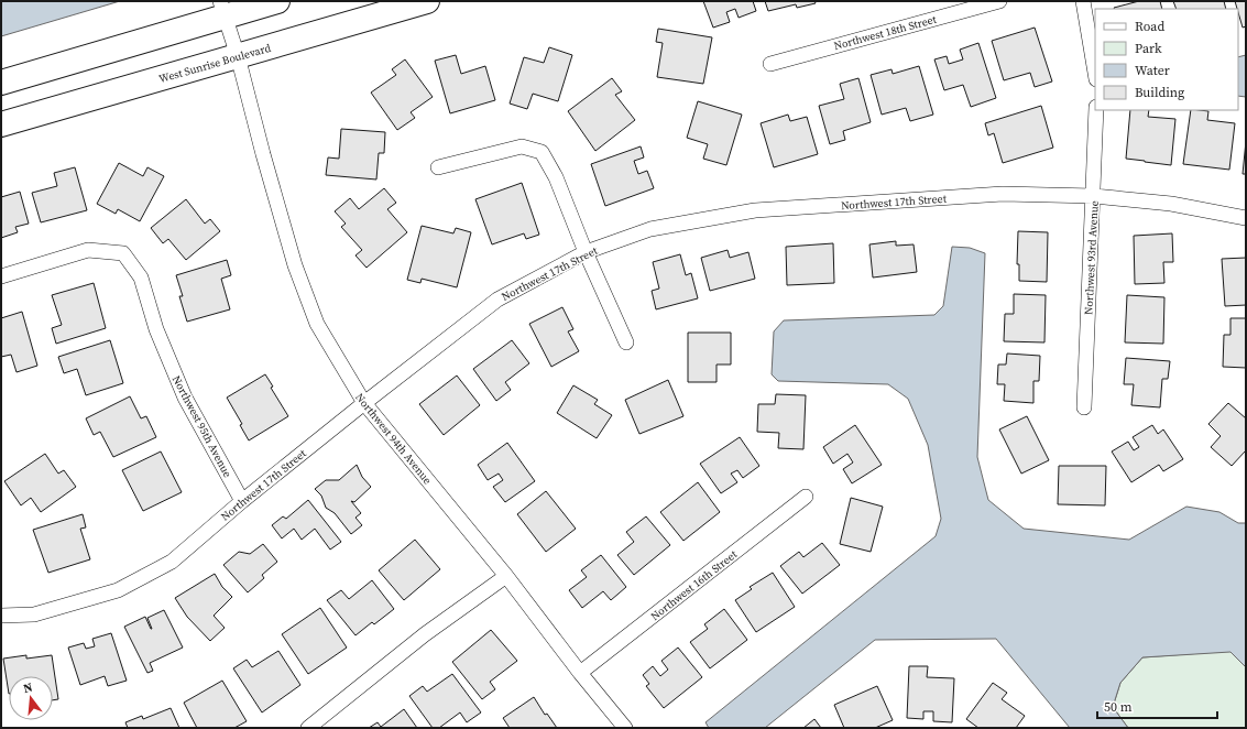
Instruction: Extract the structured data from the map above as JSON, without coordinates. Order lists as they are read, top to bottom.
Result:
{
  "streets": {
    "highway": ["West Sunrise Boulevard"],
    "street": [
      "Northwest 18th Street",
      "Northwest 17th Street",
      "Northwest 93rd Avenue",
      "Northwest 95th Avenue",
      "Northwest 94th Avenue",
      "Northwest 16th Street"
    ]
  },
  "crossings": [
    ["West Sunrise Boulevard", "Northwest 94th Avenue"],
    ["Northwest 17th Street", "Northwest 93rd Avenue"],
    ["Northwest 17th Street", "Northwest 95th Avenue"],
    ["Northwest 17th Street", "Northwest 94th Avenue"],
    ["Northwest 94th Avenue", "Northwest 16th Street"]
  ],
  "legend": [
    "Road",
    "Park",
    "Water",
    "Building"
  ],
  "scale_bar": "50 m",
  "north": "top"
}
